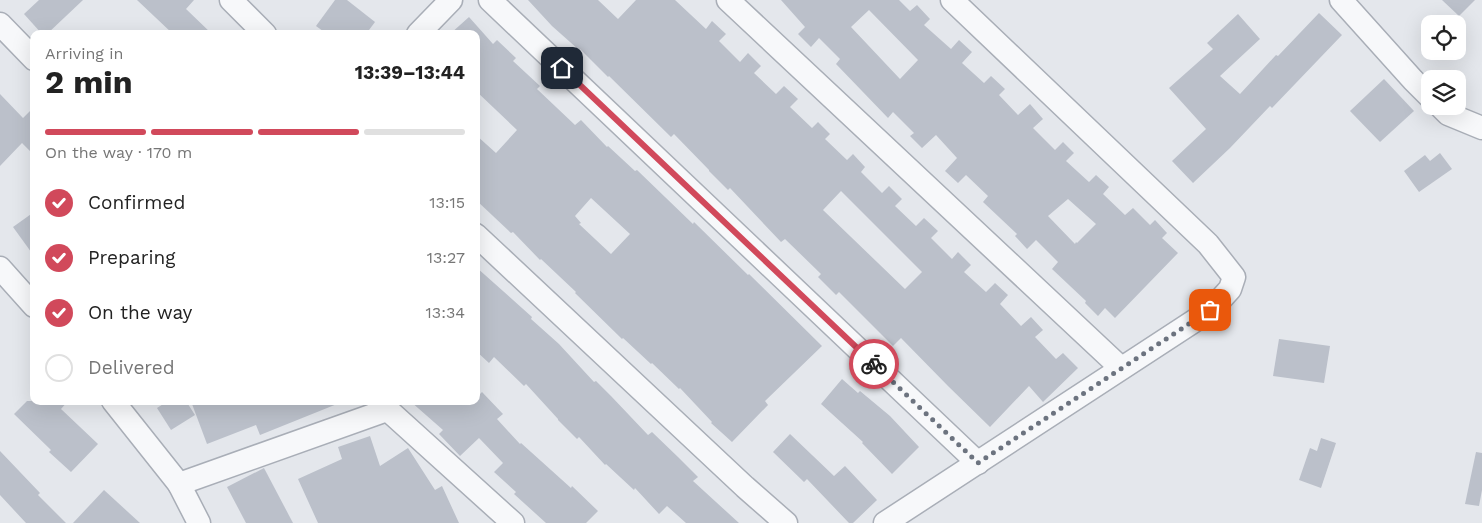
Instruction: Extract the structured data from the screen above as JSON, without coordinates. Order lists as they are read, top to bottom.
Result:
{
  "page": {
    "heading": ["2 min", "Arriving in", "13:39–13:44"],
    "bar": "On the way · 170 m",
    "list": [
      ["Confirmed", "13:15"],
      ["Preparing", "13:27"],
      ["On the way", "13:34"],
      "Delivered"
    ]
  }
}
